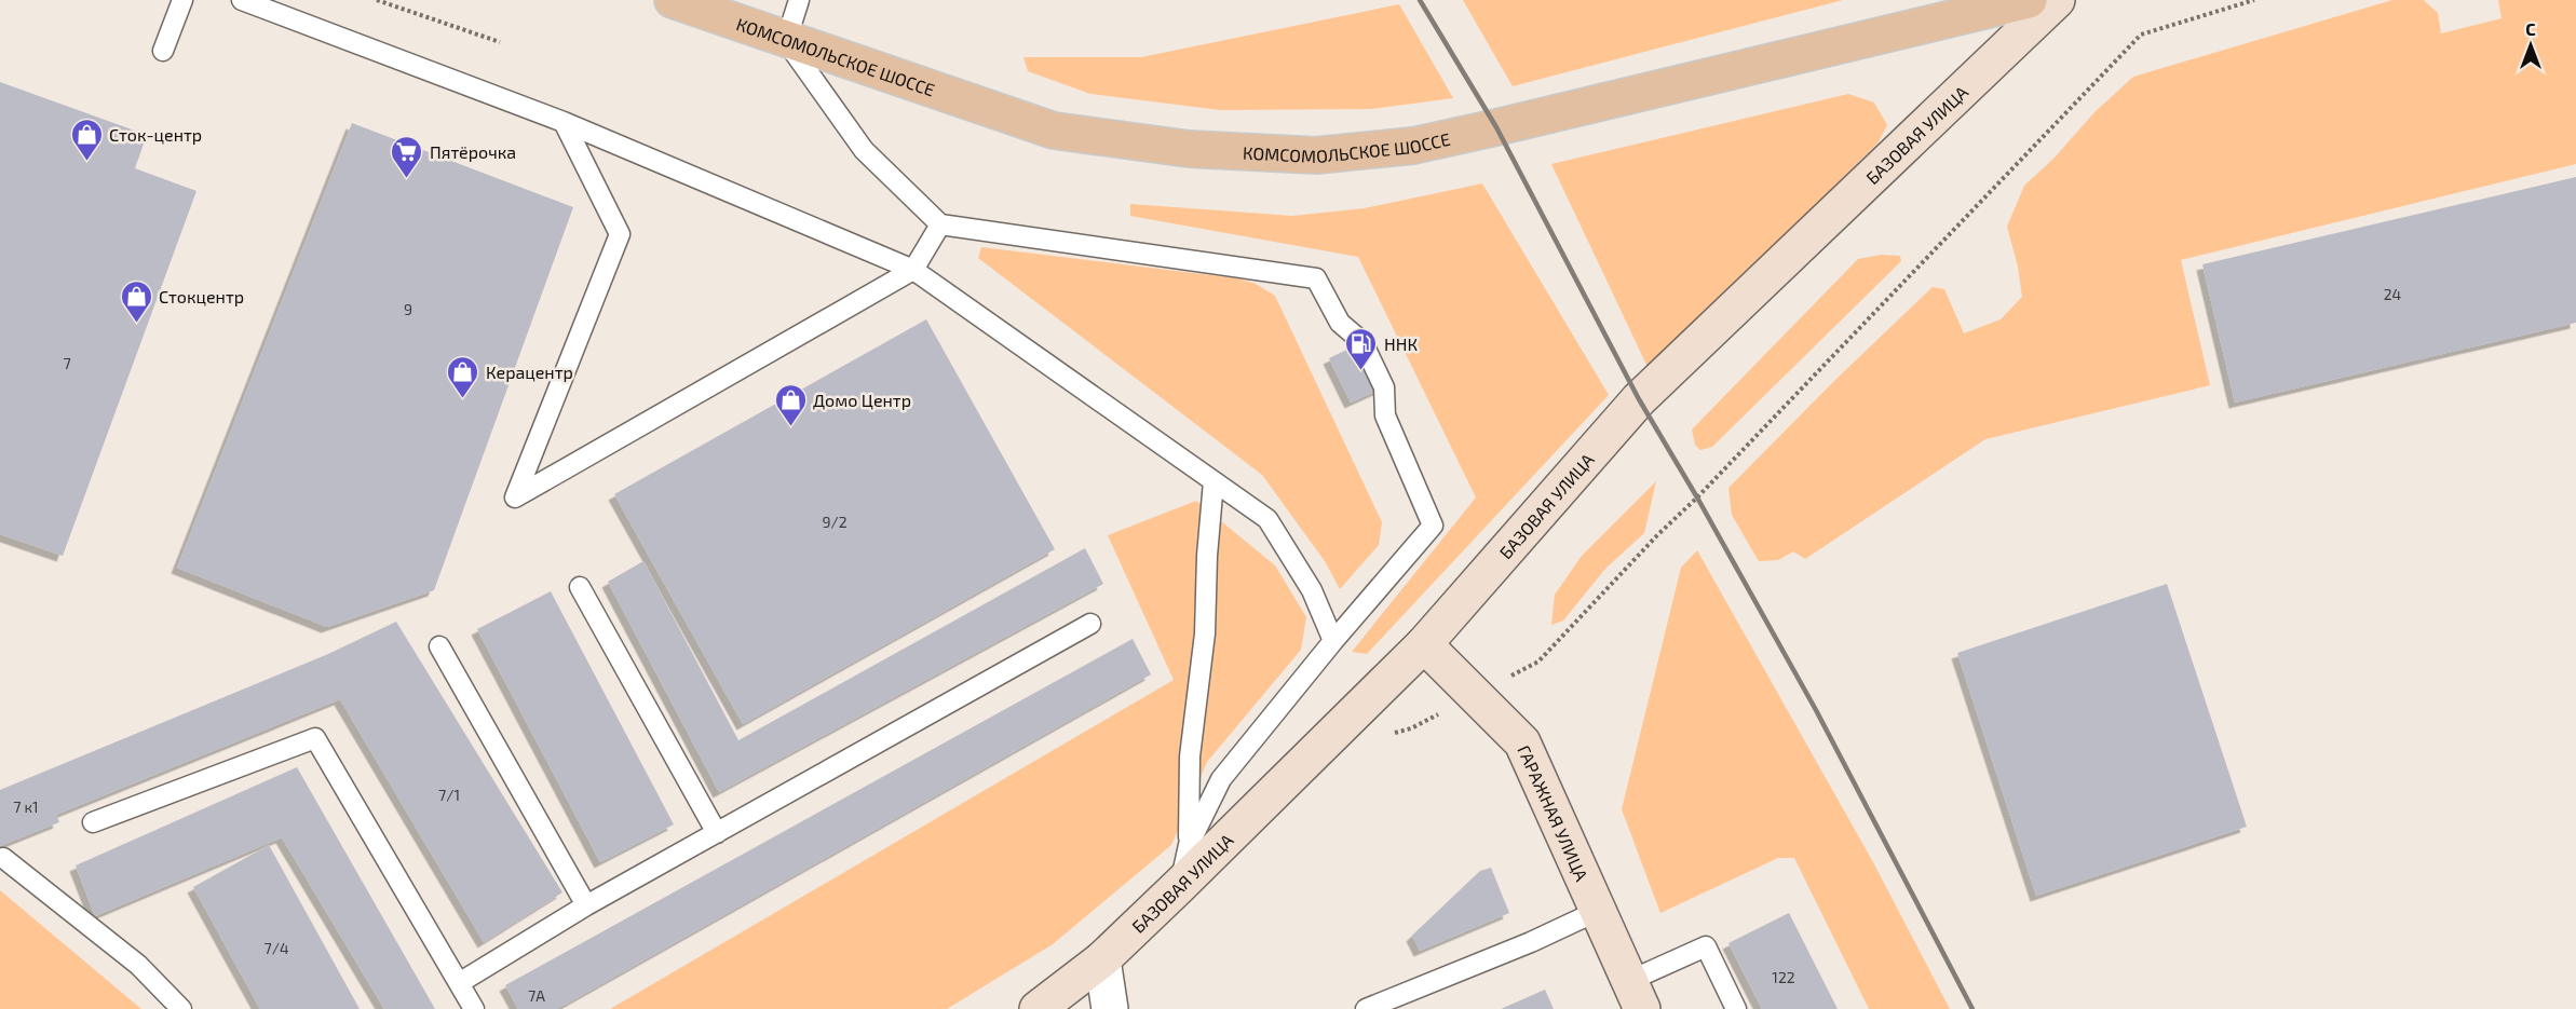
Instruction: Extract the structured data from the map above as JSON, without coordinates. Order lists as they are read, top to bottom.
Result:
{
  "streets": {
    "main road": ["КОМСОМОЛЬСКОЕ ШОССЕ"],
    "street": ["БАЗОВАЯ УЛИЦА", "ГАРАЖНАЯ УЛИЦА"]
  },
  "crossings": [
    ["БАЗОВАЯ УЛИЦА", "ГАРАЖНАЯ УЛИЦА"]
  ],
  "places": {
    "shop": [
      "Cток-центр",
      "Стокцентр",
      "Керацентр",
      "Домо Центр"
    ],
    "supermarket": ["Пятёрочка"],
    "fuel station": ["ННК"]
  },
  "house_numbers": [
    "24",
    "9",
    "7",
    "9/2",
    "7/1",
    "7 к1",
    "7/4",
    "122",
    "7А"
  ],
  "north": "top"
}
